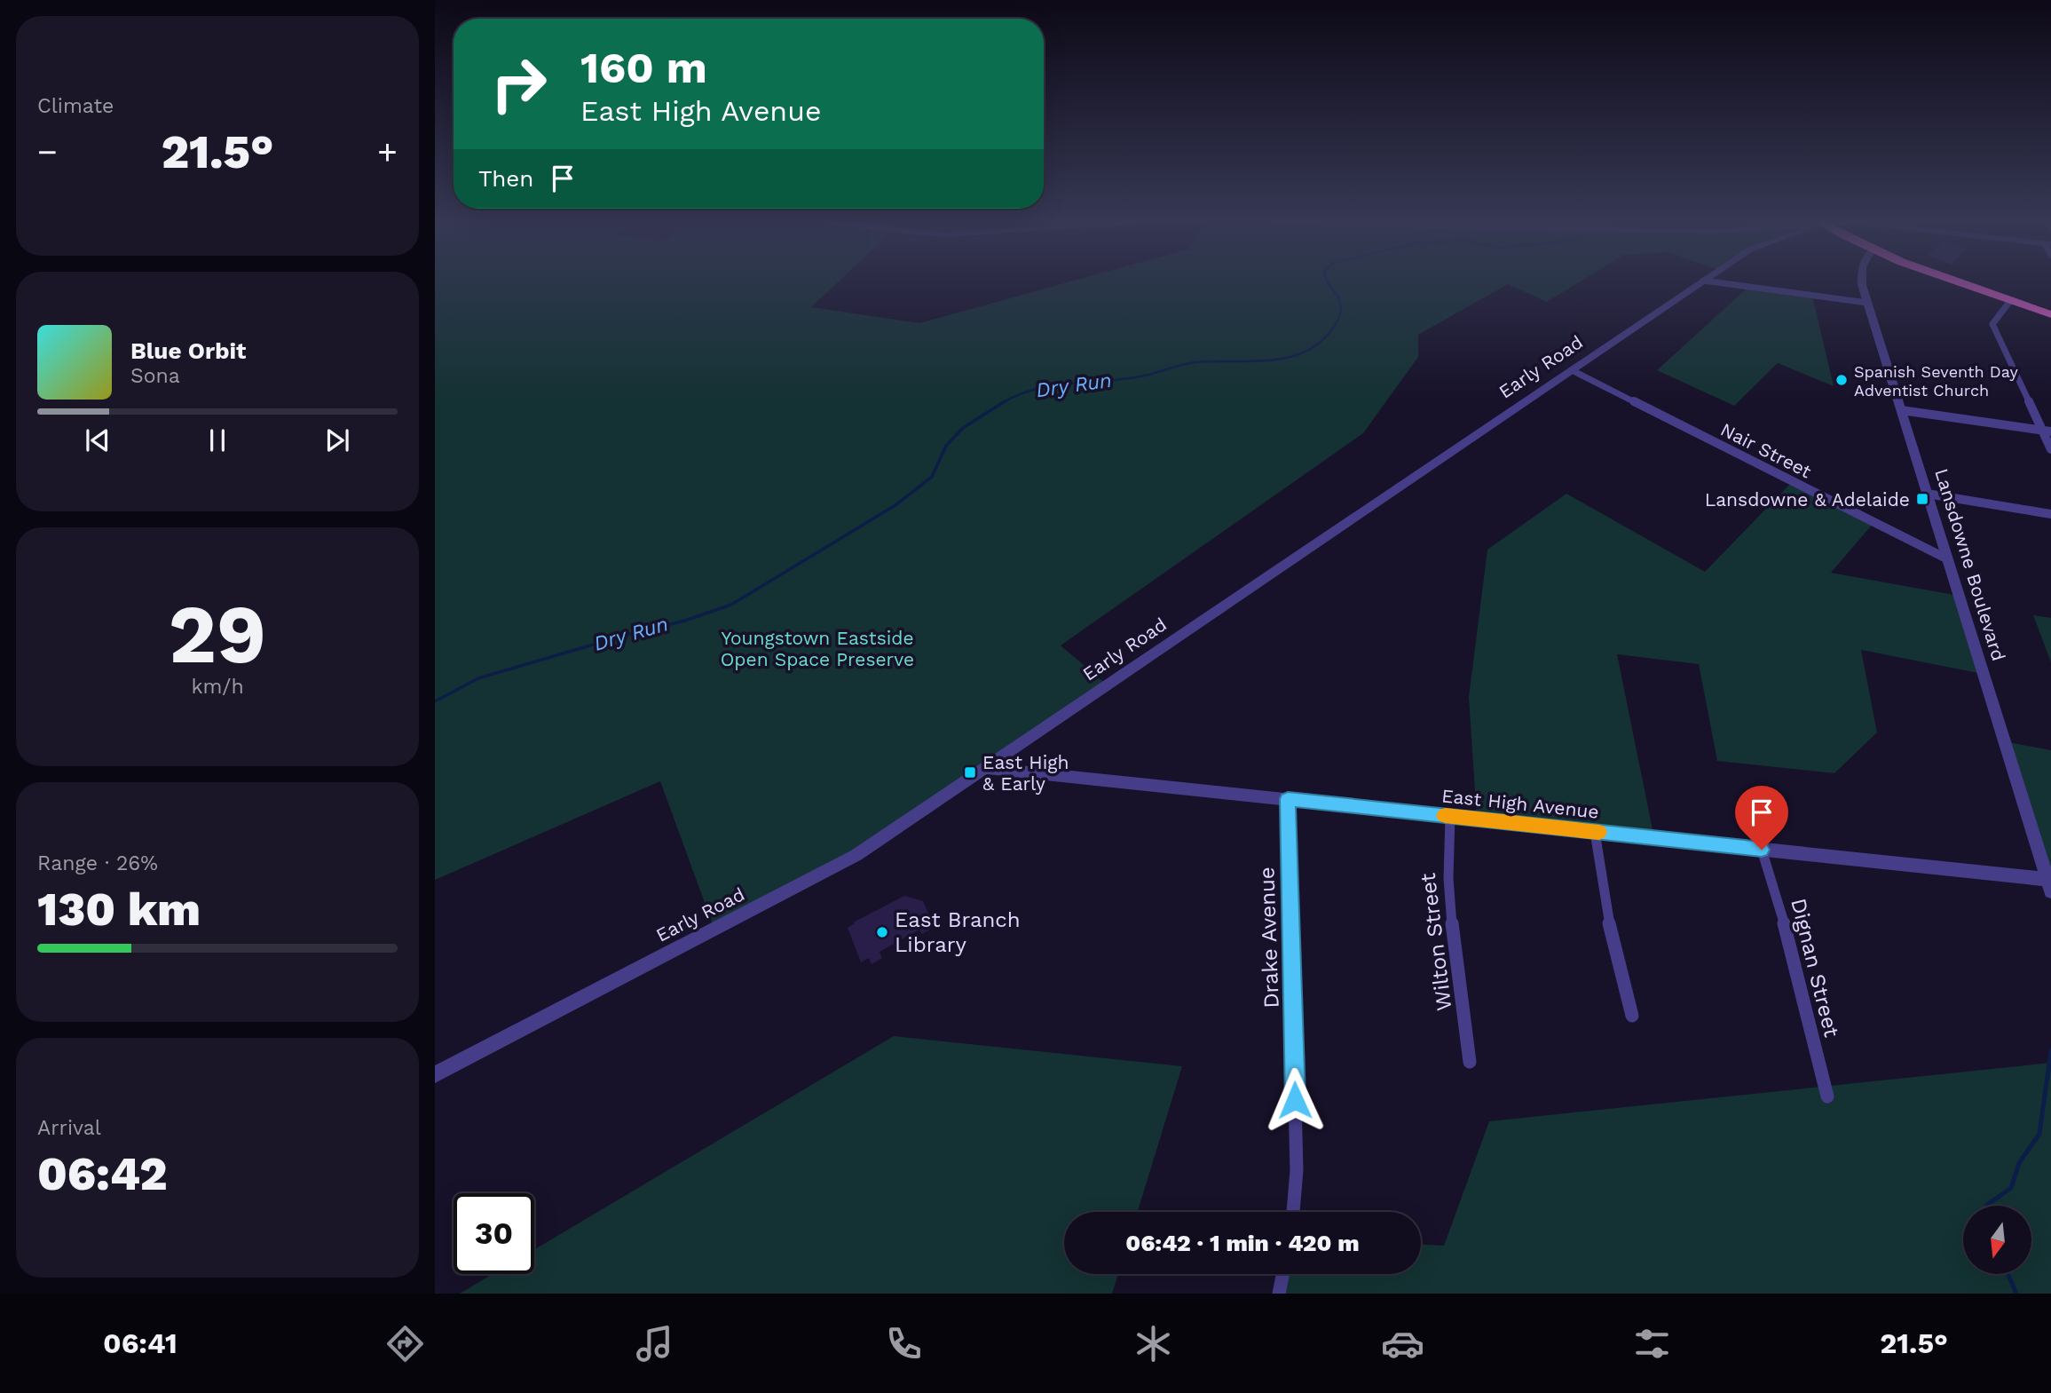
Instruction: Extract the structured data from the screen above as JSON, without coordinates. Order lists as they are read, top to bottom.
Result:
{
  "streets": {
    "street": [
      "Early Road",
      "Nair Street",
      "Lansdowne Boulevard",
      "East High Avenue",
      "Drake Avenue",
      "Wilton Street",
      "Dignan Street"
    ]
  },
  "crossings": [
    ["Early Road", "Nair Street"],
    ["Early Road", "East High Avenue"],
    ["Nair Street", "Lansdowne Boulevard"],
    ["Lansdowne Boulevard", "East High Avenue"],
    ["East High Avenue", "Drake Avenue"],
    ["East High Avenue", "Wilton Street"],
    ["East High Avenue", "Dignan Street"]
  ],
  "water": ["Dry Run"],
  "parks": ["Youngstown Eastside Open Space Preserve"],
  "places": {
    "other": ["Spanish Seventh Day Adventist Church", "East Branch Library"],
    "transit": ["Lansdowne & Adelaide", "East High & Early"]
  },
  "north": "bottom",
  "page": {
    "tile": [
      "Climate",
      ["29", "km/h"],
      ["Range · 26%", "130 km"],
      ["Arrival", "06:42"]
    ],
    "turn": ["160 m", "East High Avenue"],
    "heat": ["−", "21.5°", "+"],
    "then": "Then",
    "song": ["Blue Orbit", "Sona"],
    "limit": "30",
    "trip": "06:42 · 1 min · 420 m",
    "tabs": ["06:41", "21.5°"]
  }
}
